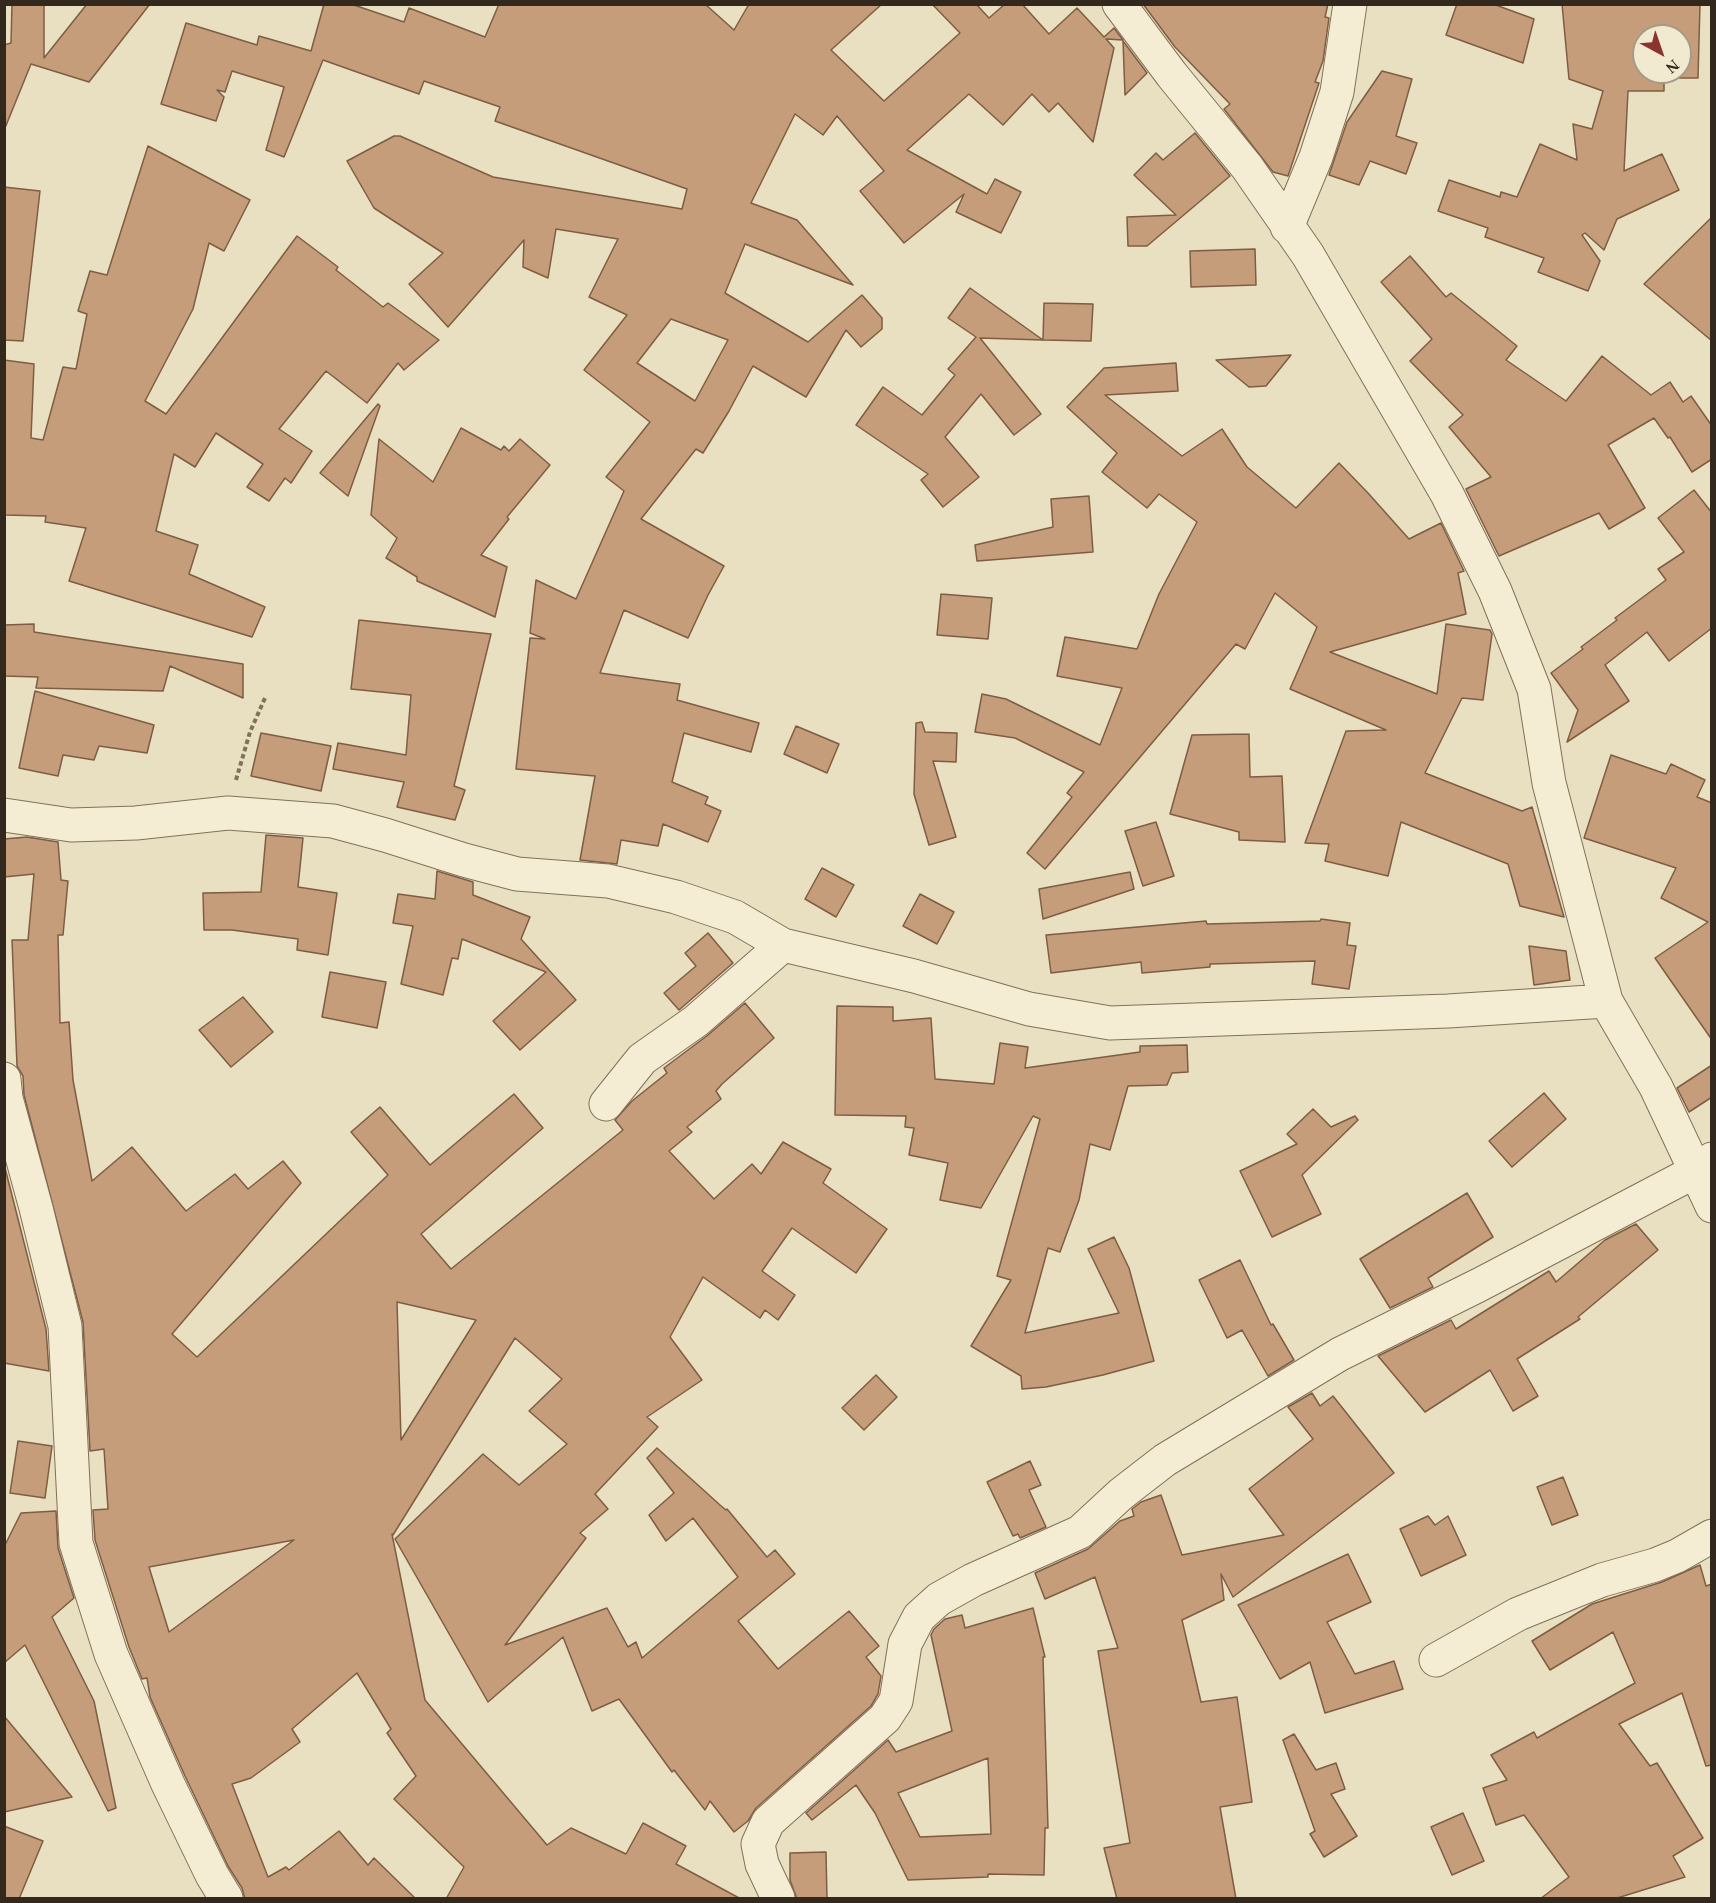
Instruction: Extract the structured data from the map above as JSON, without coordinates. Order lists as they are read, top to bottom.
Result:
{
  "north": "bottom right"
}
